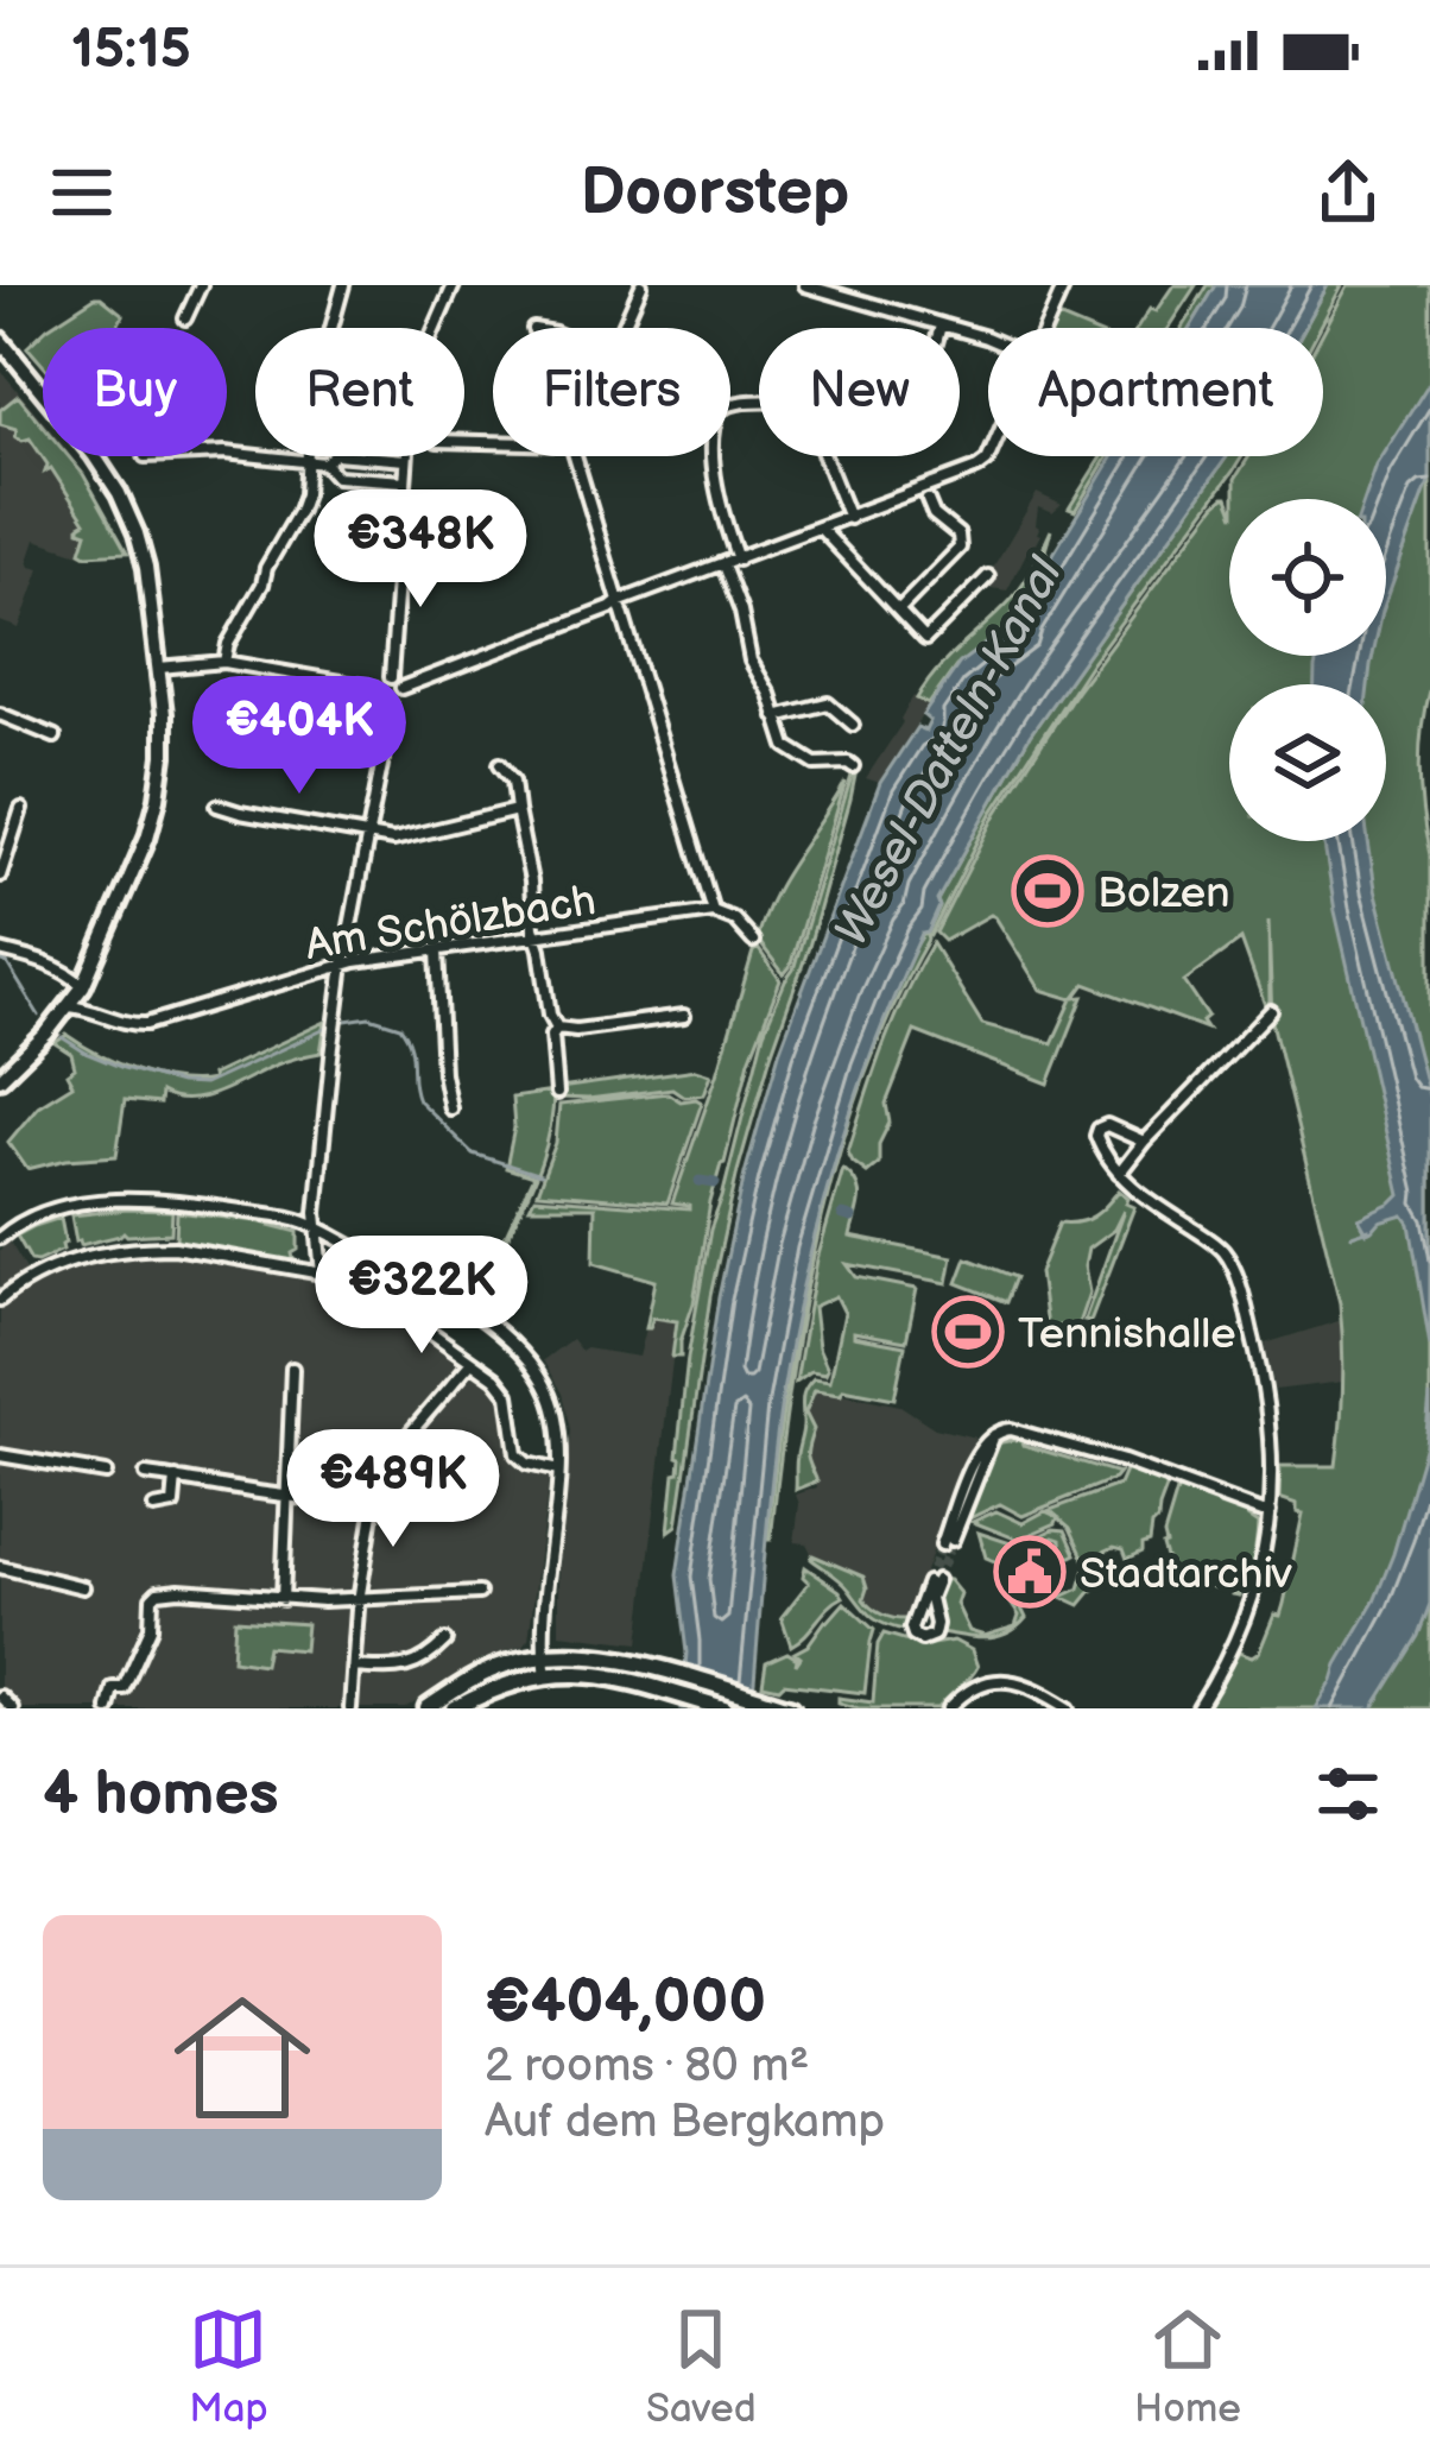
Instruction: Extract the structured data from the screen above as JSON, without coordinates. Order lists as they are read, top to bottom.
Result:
{
  "streets": {
    "street": ["Am Schölzbach"]
  },
  "water": ["Wesel-Datteln-Kanal"],
  "places": {
    "sports": ["Bolzen", "Tennishalle"],
    "public building": ["Stadtarchiv"]
  },
  "page": {
    "status": "15:15",
    "header": "Doorstep",
    "chip": [
      "Buy",
      "Rent",
      "Filters",
      "New",
      "Apartment"
    ],
    "price": [
      "€348K",
      "€404K",
      "€322K",
      "€489K"
    ],
    "heading": "4 homes",
    "list": [
      {
        "name": "€404,000",
        "note": "2 rooms · 80 m² · Auf dem Bergkamp"
      }
    ],
    "tabs": ["Map", "Saved", "Home"]
  }
}
